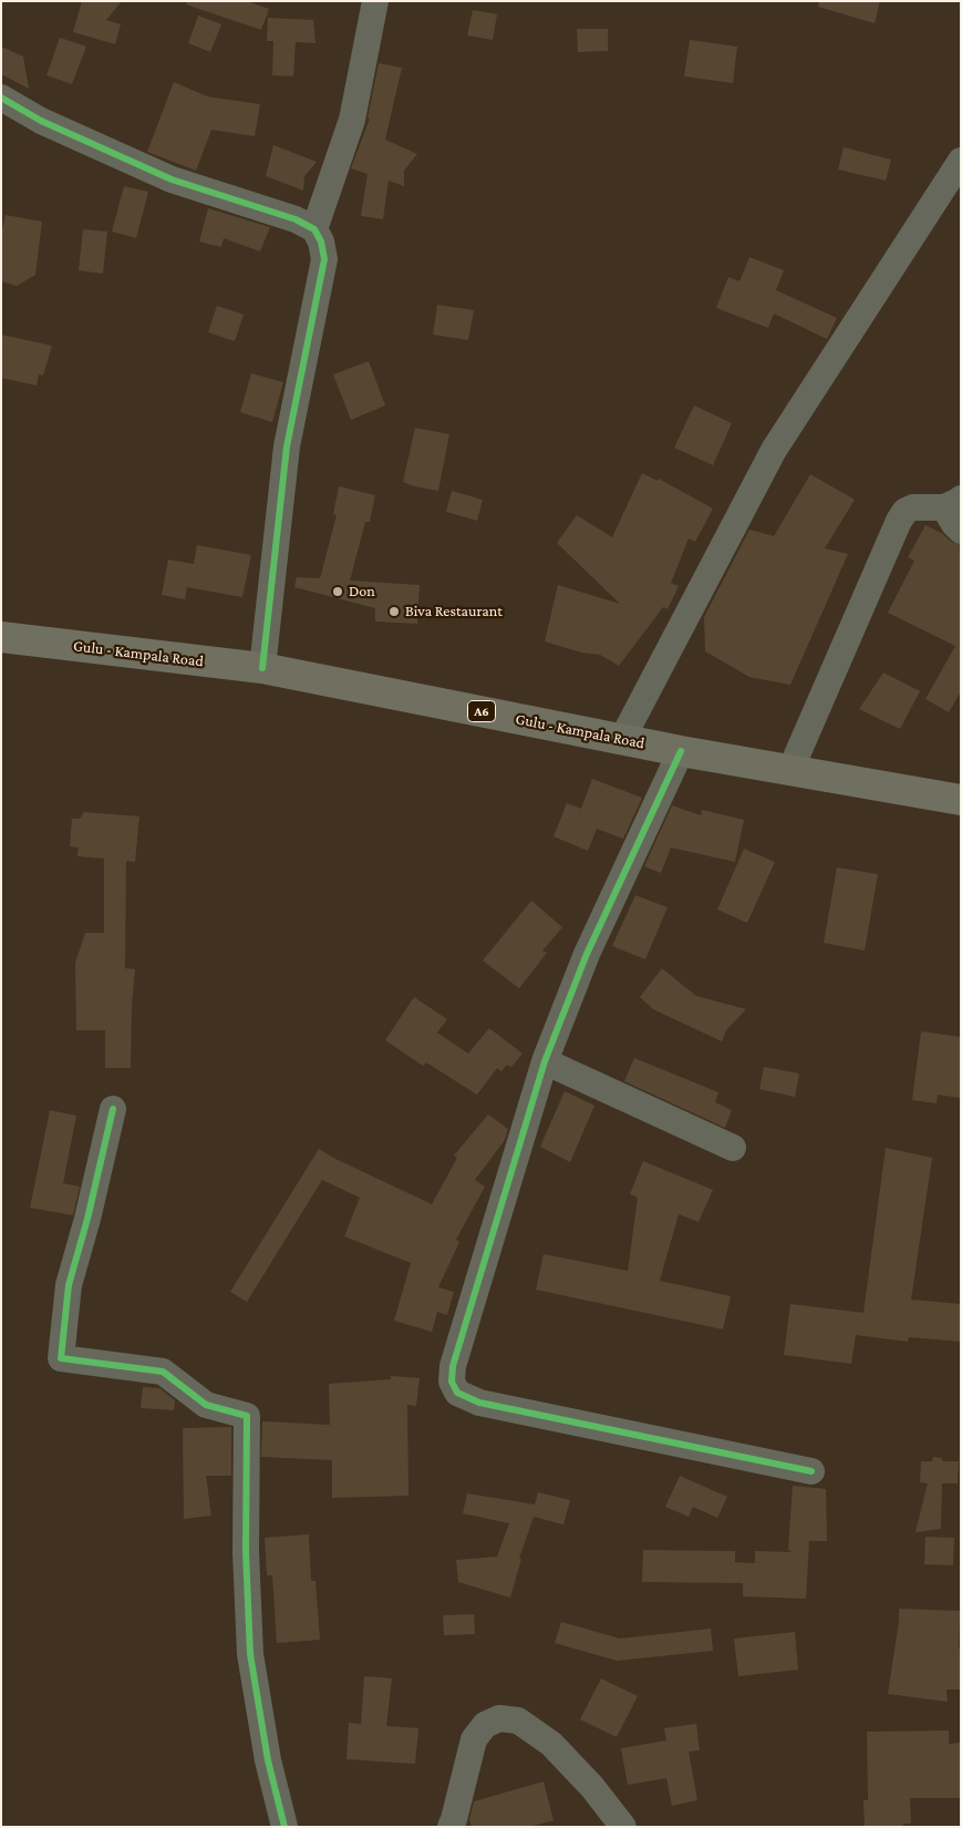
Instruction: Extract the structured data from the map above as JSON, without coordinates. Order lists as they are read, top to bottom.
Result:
{
  "streets": {
    "main road": ["Gulu - Kampala Road", "A6"]
  },
  "places": ["Don", "Biva Restaurant"]
}
